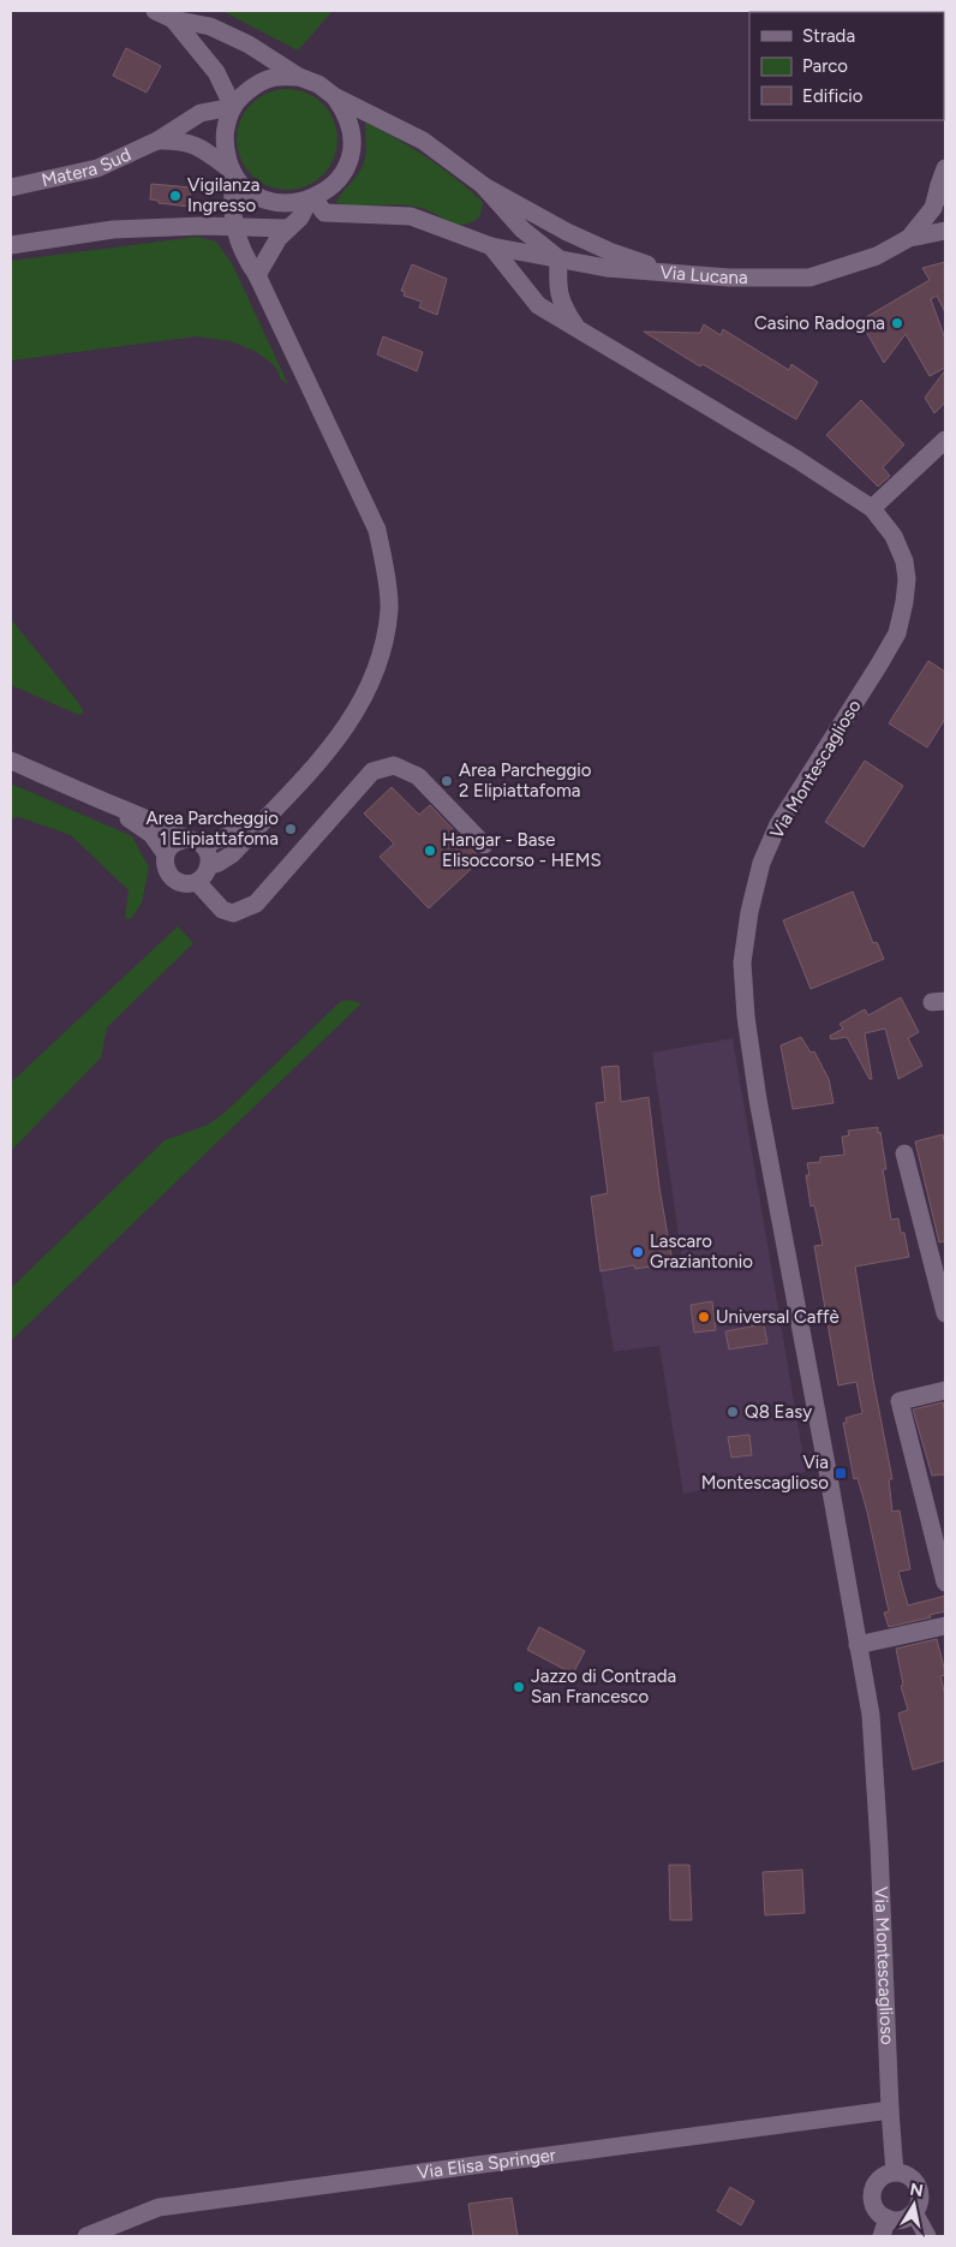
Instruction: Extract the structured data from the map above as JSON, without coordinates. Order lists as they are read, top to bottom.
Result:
{
  "streets": {
    "street": [
      "Matera Sud",
      "Via Lucana",
      "Via Montescaglioso",
      "Via Elisa Springer"
    ]
  },
  "crossings": [
    ["Matera Sud", "Via Lucana"],
    ["Via Lucana", "Via Montescaglioso"],
    ["Via Montescaglioso", "Via Elisa Springer"]
  ],
  "places": {
    "other": [
      "Vigilanza Ingresso",
      "Casino Radogna",
      "Area Parcheggio 2 Elipiattafoma",
      "Area Parcheggio 1 Elipiattafoma",
      "Hangar - Base Elisoccorso - HEMS",
      "Lascaro Graziantonio",
      "Universal Caffè",
      "Q8 Easy",
      "Jazzo di Contrada San Francesco"
    ],
    "transit": ["Via Montescaglioso"]
  },
  "legend": ["Strada", "Parco", "Edificio"],
  "north": "top"
}
